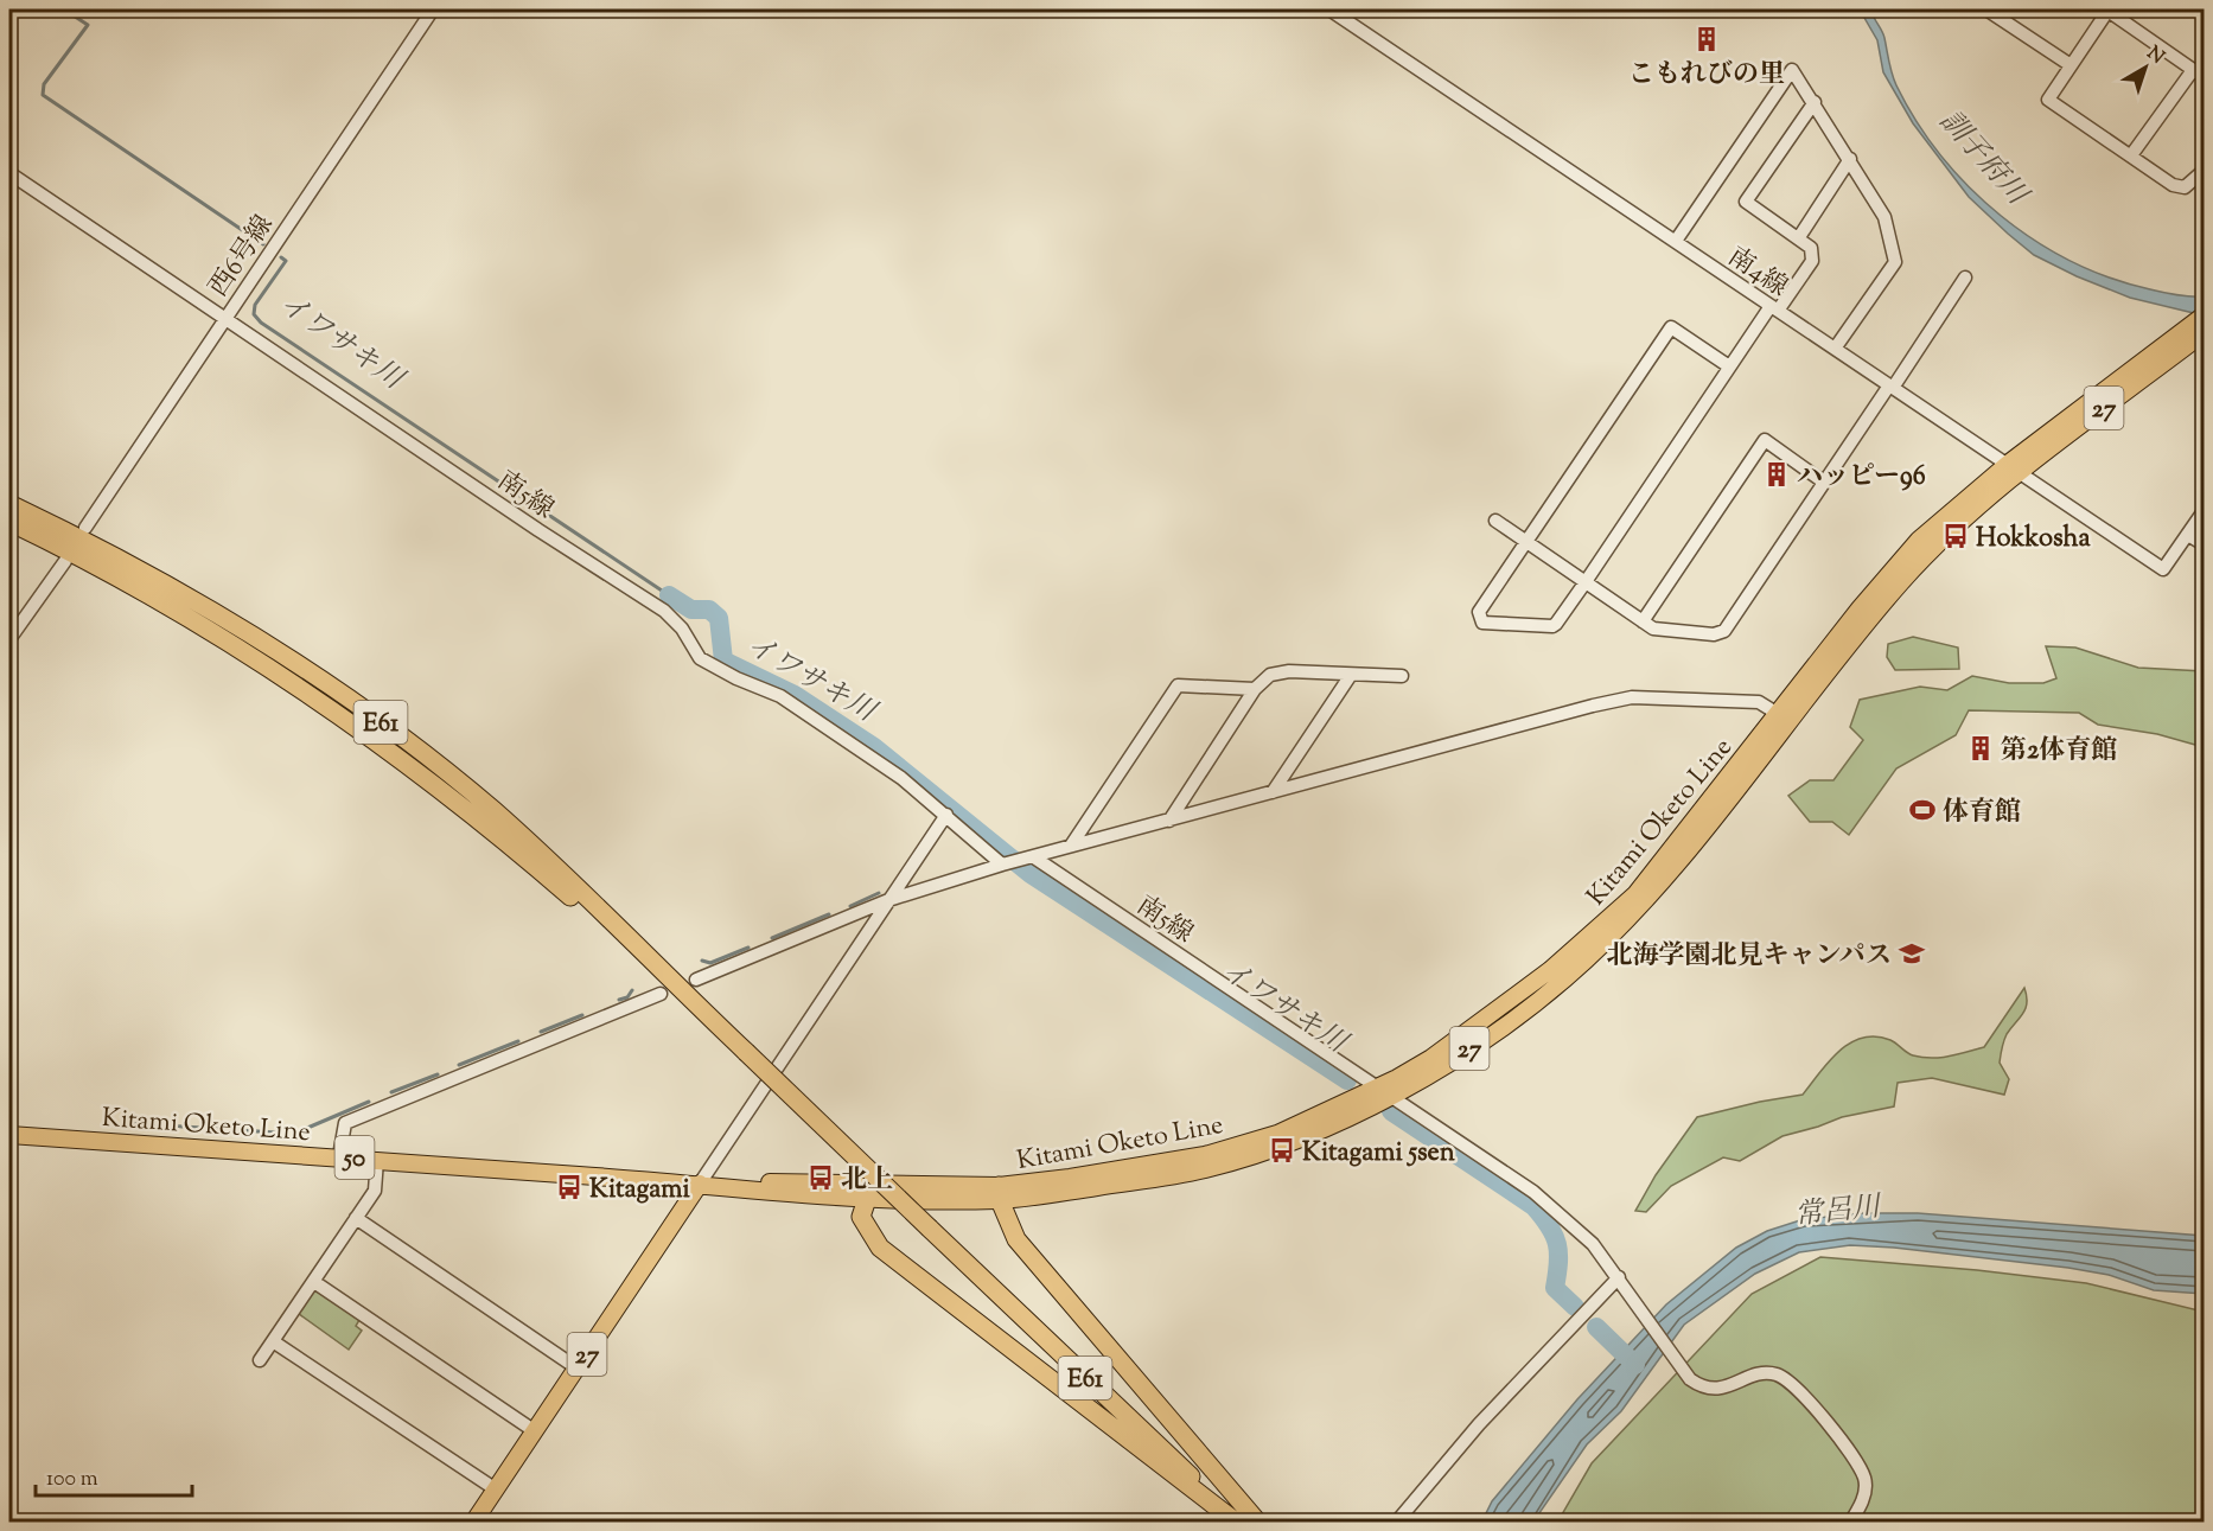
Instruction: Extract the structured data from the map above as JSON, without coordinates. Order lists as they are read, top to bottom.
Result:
{
  "streets": {
    "highway": ["E61"],
    "main road": ["27", "Kitami Oketo Line", "50"],
    "street": ["西6号線", "南4線", "南5線"]
  },
  "crossings": [
    ["西6号線", "南5線"],
    ["南4線", "Kitami Oketo Line"],
    ["27", "Kitami Oketo Line"],
    ["南5線", "Kitami Oketo Line"]
  ],
  "water": ["訓子府川", "イワサキ川", "常呂川"],
  "places": {
    "building": ["こもれびの里", "ハッピー96", "第2体育館"],
    "bus stop": [
      "Hokkosha",
      "Kitagami 5sen",
      "北上",
      "Kitagami"
    ],
    "sports": ["体育館"],
    "school or university": ["北海学園北見キャンパス"]
  },
  "scale_bar": "100 m",
  "north": "top right"
}
